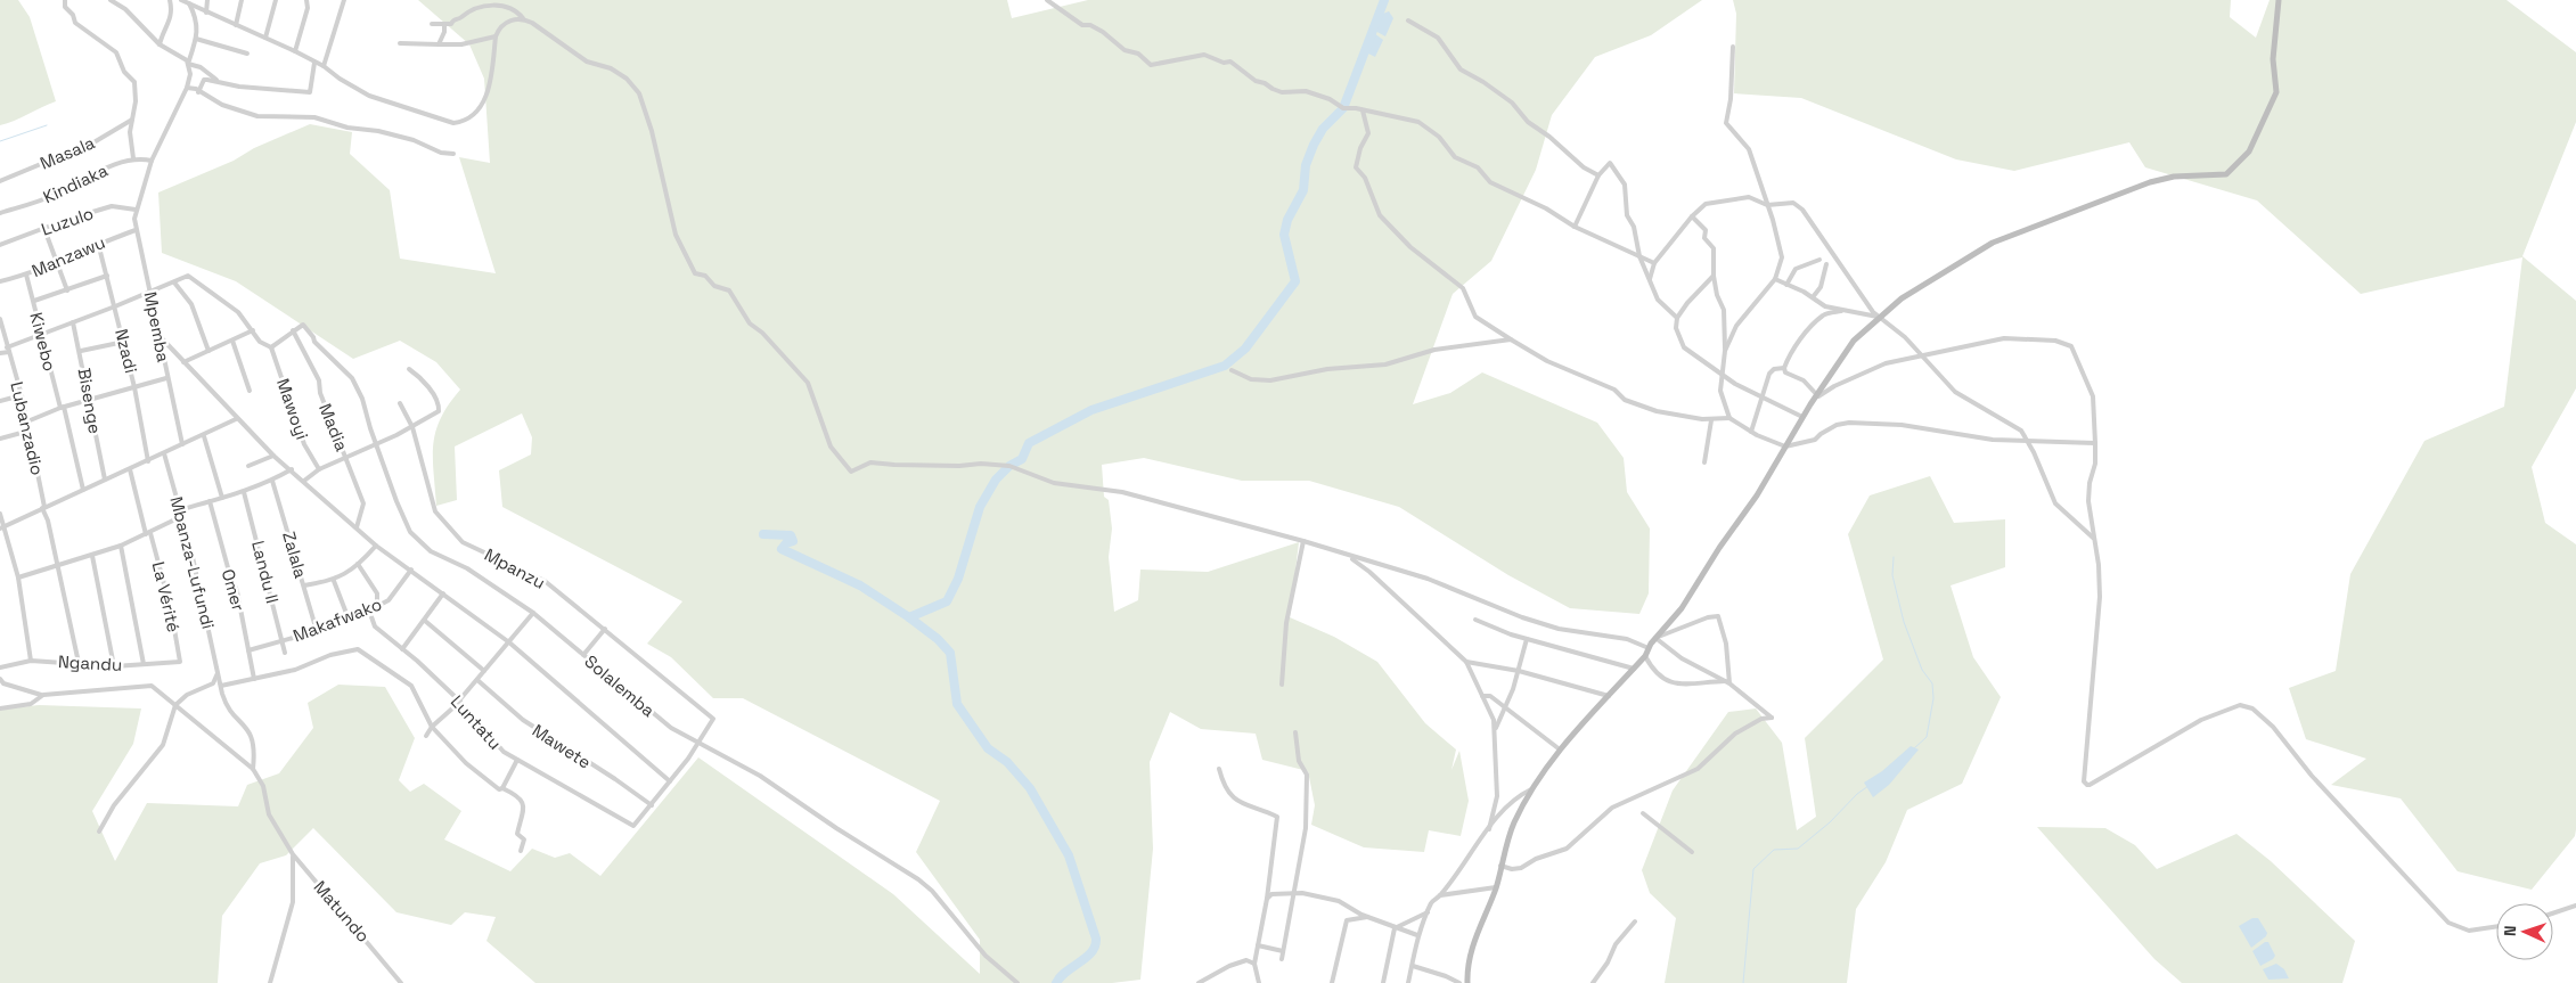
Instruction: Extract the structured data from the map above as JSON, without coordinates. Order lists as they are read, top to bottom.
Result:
{
  "streets": {
    "street": [
      "Masala",
      "Kindiaka",
      "Luzulo",
      "Manzawu",
      "Mpemba",
      "Kiwebo",
      "Nzadi",
      "Bisenge",
      "Mawoyi",
      "Madia",
      "Lubanzadio",
      "Zalala",
      "Mbanza-Lufundi",
      "Mpanzu",
      "Landu II",
      "Omer",
      "La Vérité",
      "Makafwako",
      "Ngandu",
      "Solalemba",
      "Luntatu",
      "Mawete",
      "Matundo"
    ]
  },
  "crossings": [
    ["Kindiaka", "Mpemba"],
    ["Luzulo", "Mpemba"],
    ["Manzawu", "Mpemba"],
    ["Manzawu", "Kiwebo"],
    ["Manzawu", "Nzadi"],
    ["Madia", "Solalemba"],
    ["Lubanzadio", "Ngandu"],
    ["Zalala", "Makafwako"],
    ["Mbanza-Lufundi", "Matundo"],
    ["Mpanzu", "Solalemba"],
    ["Landu II", "Makafwako"],
    ["Omer", "Makafwako"],
    ["La Vérité", "Ngandu"],
    ["Makafwako", "Luntatu"],
    ["Luntatu", "Mawete"]
  ],
  "north": "left"
}
